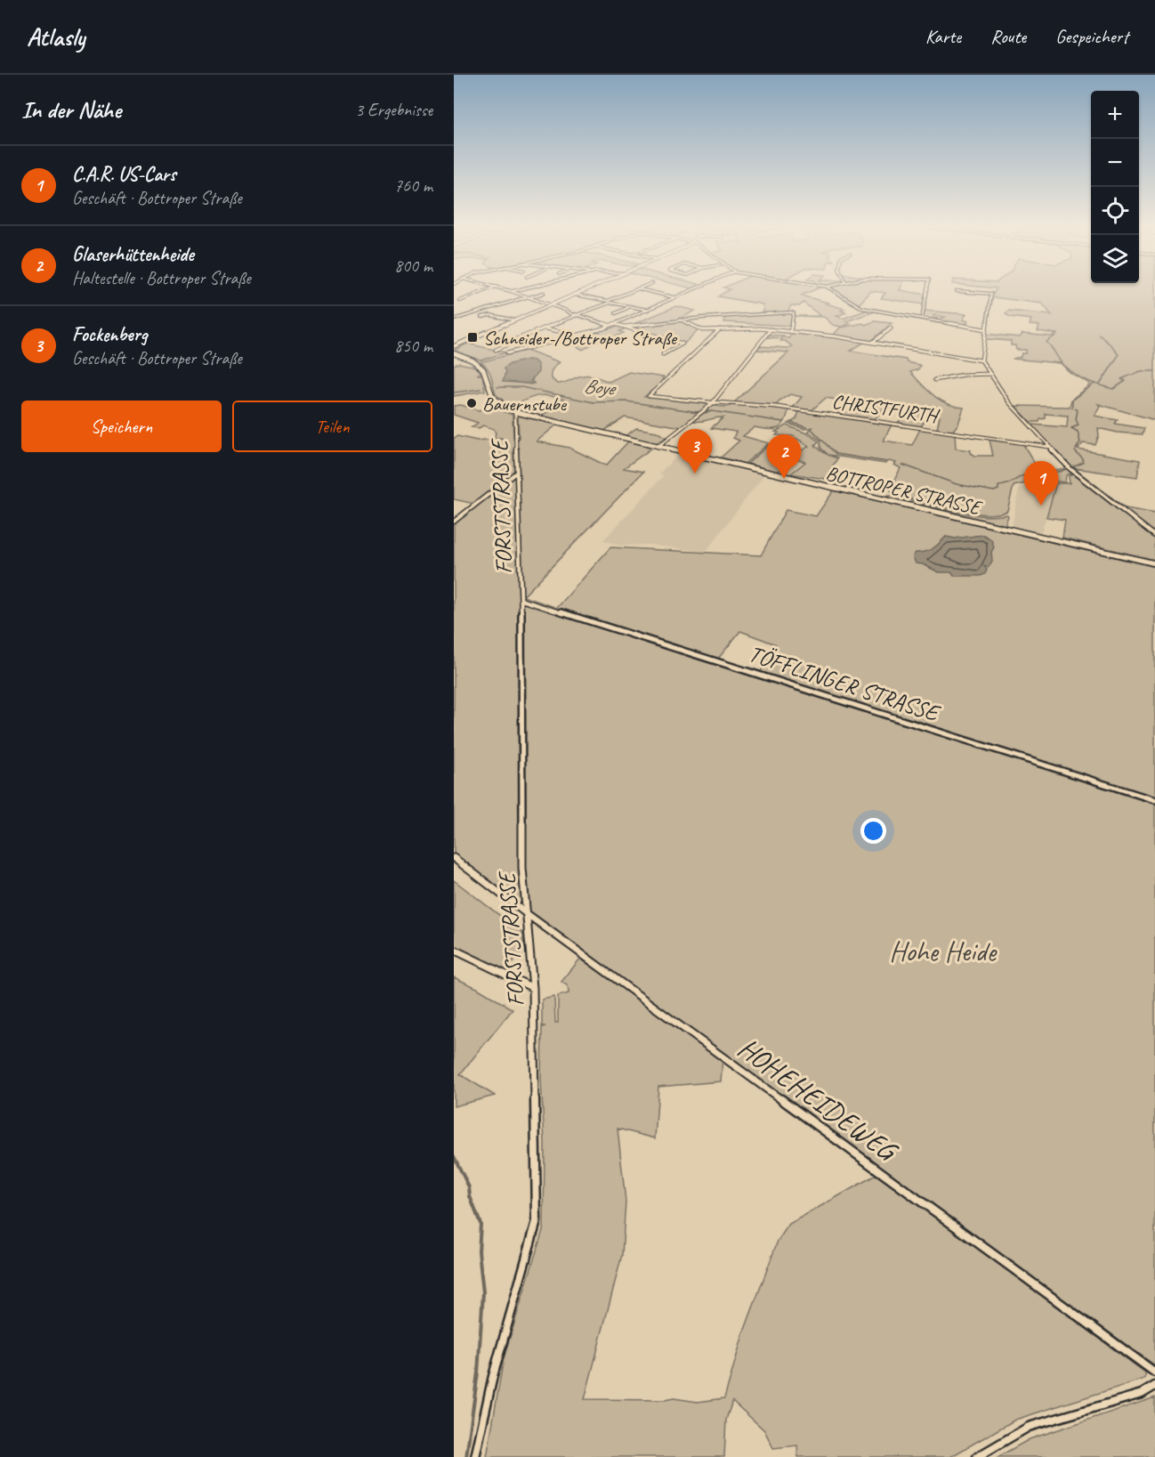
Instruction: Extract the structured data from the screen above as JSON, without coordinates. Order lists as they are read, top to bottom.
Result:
{
  "streets": {
    "main road": ["BOTTROPER STRASSE"],
    "street": [
      "CHRISTFURTH",
      "FORSTSTRASSE",
      "TÖFFLINGER STRASSE",
      "HOHEHEIDEWEG"
    ]
  },
  "crossings": [
    ["BOTTROPER STRASSE", "FORSTSTRASSE"],
    ["FORSTSTRASSE", "TÖFFLINGER STRASSE"],
    ["FORSTSTRASSE", "HOHEHEIDEWEG"]
  ],
  "water": ["Boye"],
  "parks": ["Hohe Heide"],
  "places": {
    "transit": ["Schneider-/Bottroper Straße"],
    "other": ["Bauernstube"]
  },
  "page": {
    "header": "Atlasly",
    "nav": ["Karte", "Route", "Gespeichert"],
    "heading": ["In der Nähe", "3 Ergebnisse"],
    "map_buttons": ["+", "−"],
    "list": [
      {
        "mark": "1",
        "name": "C.A.R. US-Cars",
        "note": "Geschäft · Bottroper Straße",
        "value": "760 m"
      },
      {
        "mark": "2",
        "name": "Glaserhüttenheide",
        "note": "Haltestelle · Bottroper Straße",
        "value": "800 m"
      },
      {
        "mark": "3",
        "name": "Fockenberg",
        "note": "Geschäft · Bottroper Straße",
        "value": "850 m"
      }
    ],
    "buttons": ["Speichern", "Teilen"],
    "pins": ["3", "2", "1"]
  }
}
